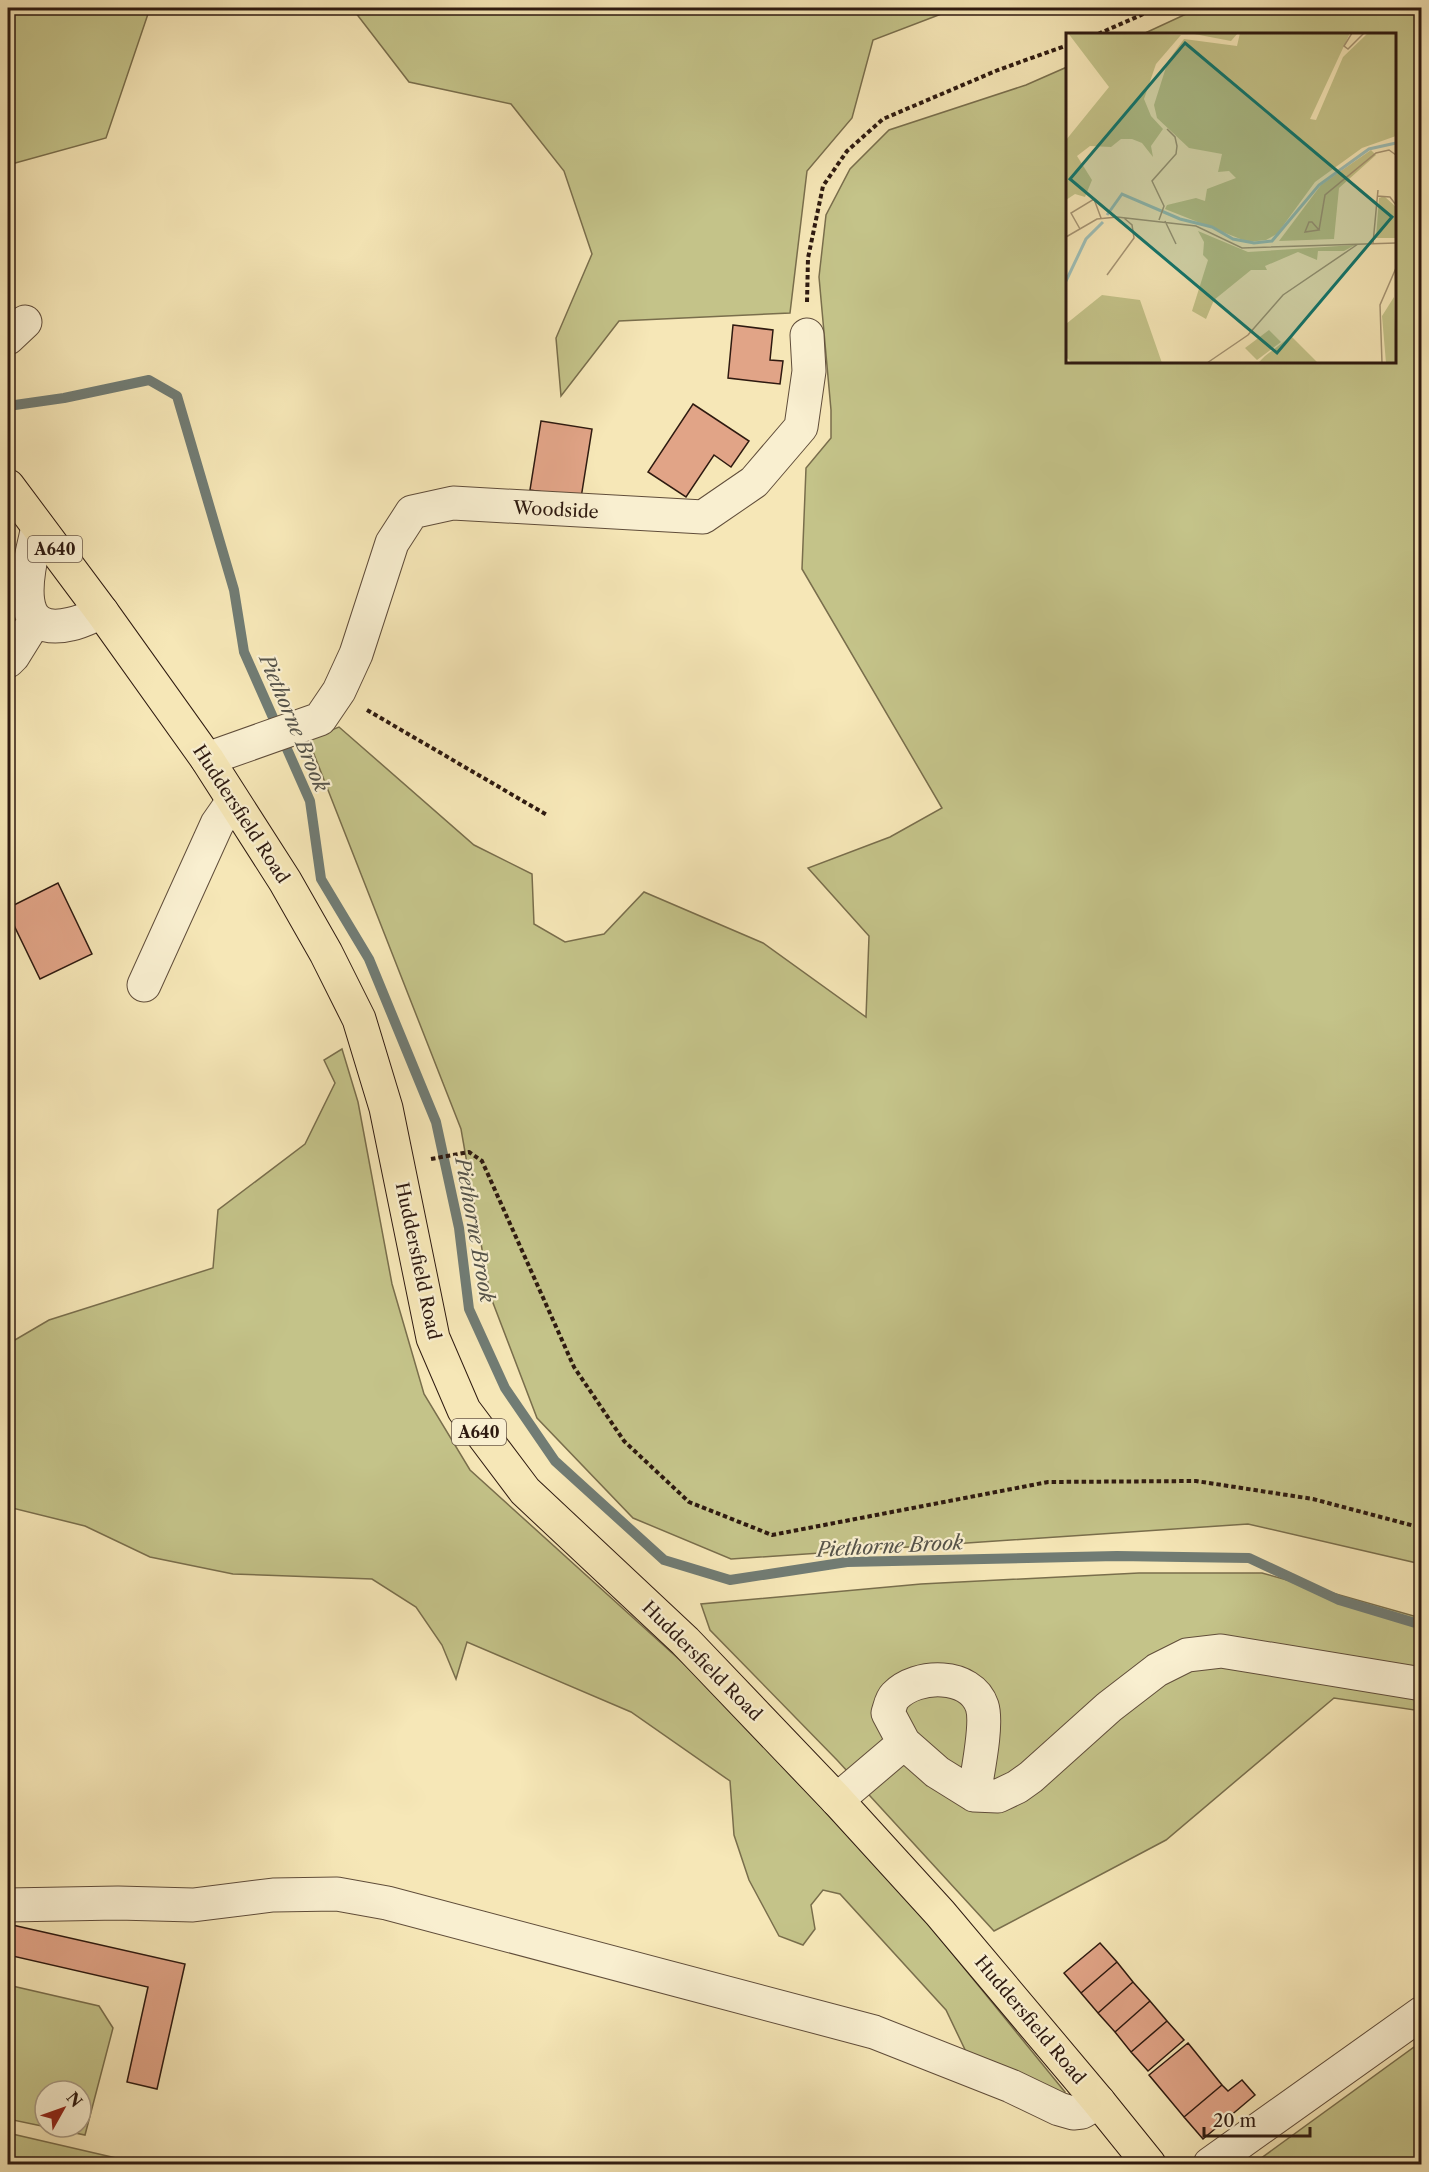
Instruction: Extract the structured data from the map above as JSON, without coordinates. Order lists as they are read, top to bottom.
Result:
{
  "streets": {
    "main road": ["A640", "Huddersfield Road"],
    "street": ["Woodside"]
  },
  "crossings": [
    ["Woodside", "Huddersfield Road"]
  ],
  "water": ["Piethorne Brook"],
  "scale_bar": "20 m",
  "north": "top right"
}
